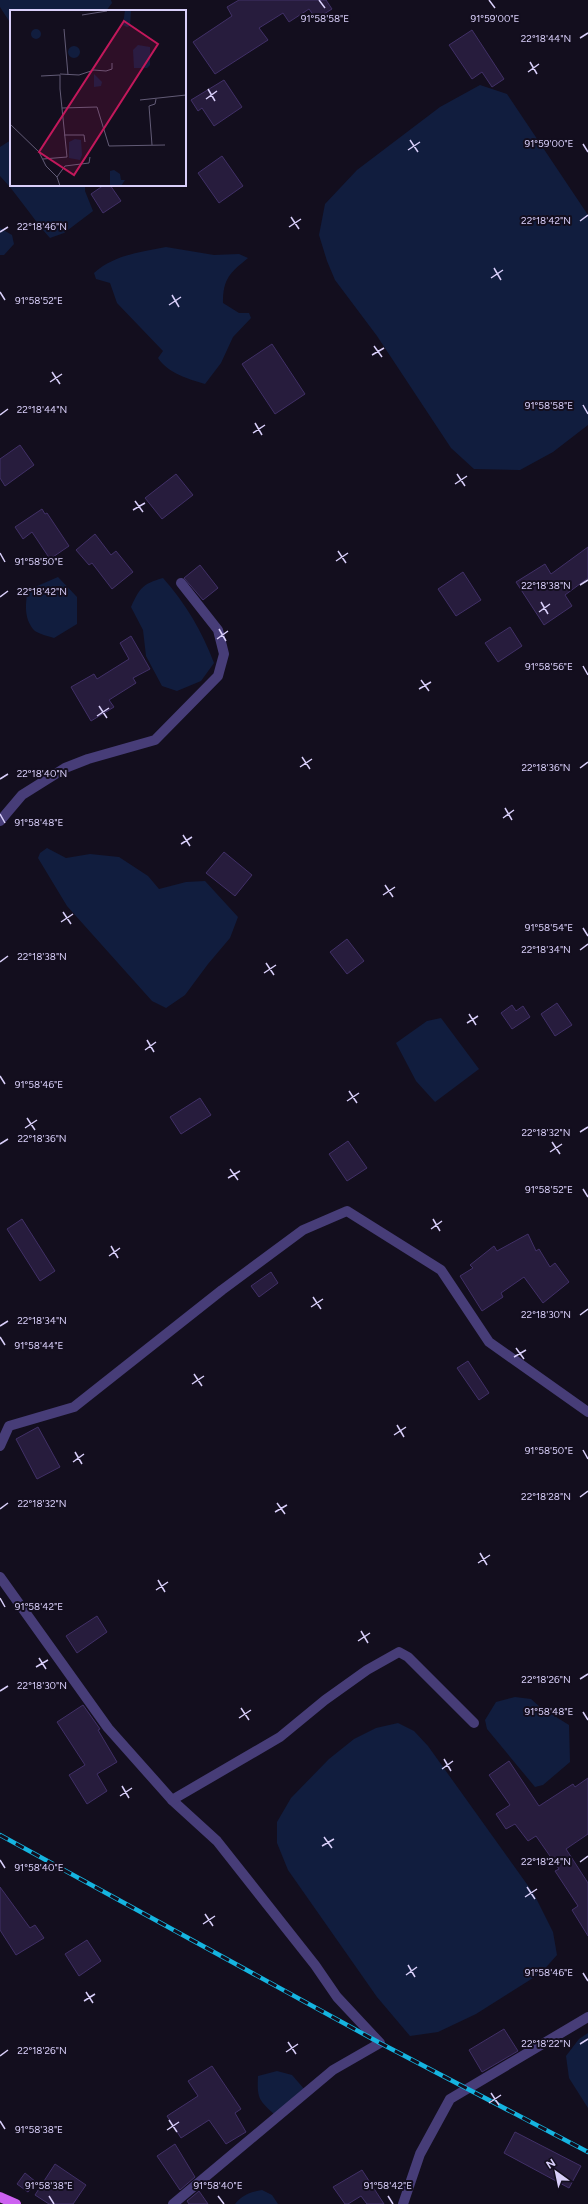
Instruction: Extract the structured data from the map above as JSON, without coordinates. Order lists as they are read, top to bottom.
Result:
{
  "north": "top left",
  "coordinates": [
    "91°58'58\"E",
    "91°59'00\"E",
    "22°18'44\"N",
    "22°18'42\"N",
    "22°18'46\"N",
    "91°58'52\"E",
    "91°58'50\"E",
    "22°18'38\"N",
    "91°58'56\"E",
    "22°18'36\"N",
    "22°18'40\"N",
    "91°58'48\"E",
    "91°58'54\"E",
    "22°18'34\"N",
    "91°58'46\"E",
    "22°18'32\"N",
    "22°18'30\"N",
    "91°58'44\"E",
    "22°18'28\"N",
    "91°58'42\"E",
    "22°18'26\"N",
    "22°18'24\"N",
    "91°58'40\"E",
    "22°18'22\"N",
    "91°58'38\"E"
  ]
}
